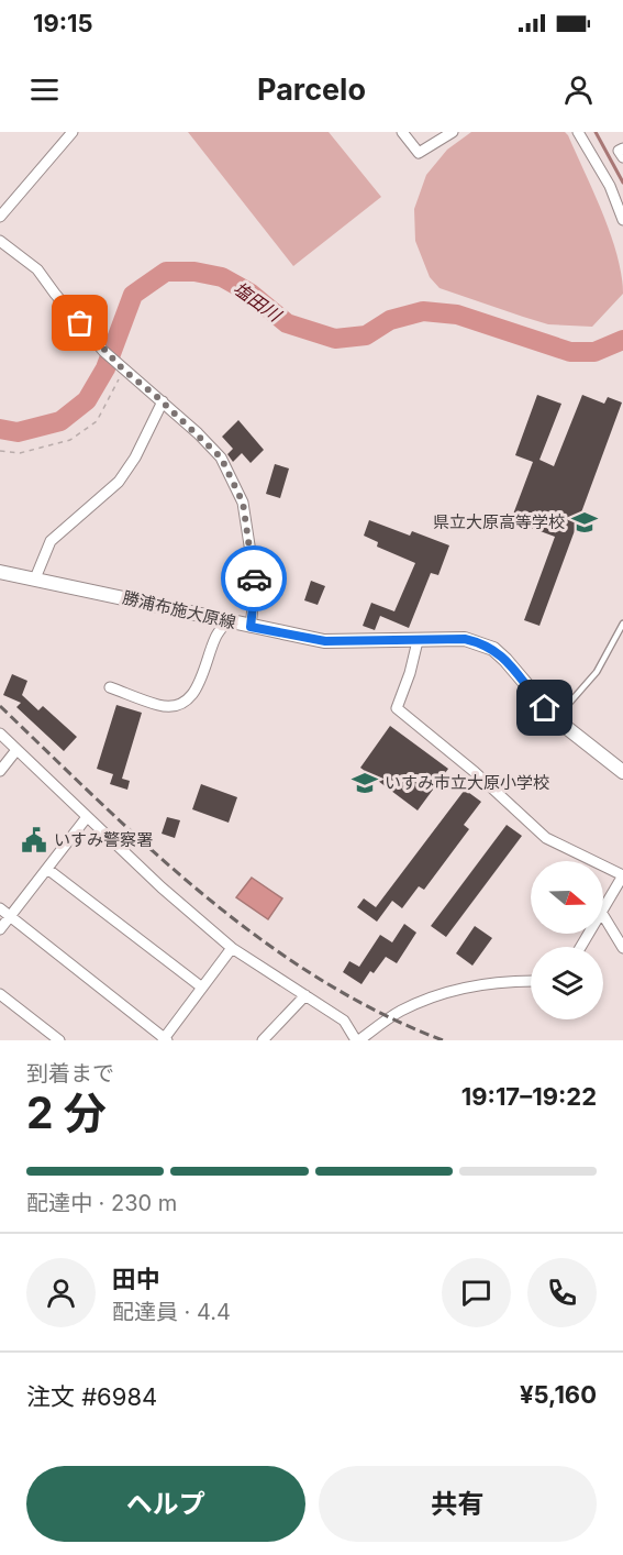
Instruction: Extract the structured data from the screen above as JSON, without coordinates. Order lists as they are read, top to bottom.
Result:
{
  "streets": {
    "main road": ["勝浦布施大原線"]
  },
  "water": ["塩田川"],
  "places": {
    "school or university": ["県立大原高等学校", "いすみ市立大原小学校"],
    "public building": ["いすみ警察署"]
  },
  "north": "right",
  "page": {
    "status": "19:15",
    "header": "Parcelo",
    "heading": ["2 分", "到着まで", "19:17–19:22"],
    "panel": [
      "田中",
      "配達員 · 4.4",
      "注文 #6984",
      "¥5,160"
    ],
    "bar": "配達中 · 230 m",
    "buttons": ["ヘルプ", "共有"]
  }
}
